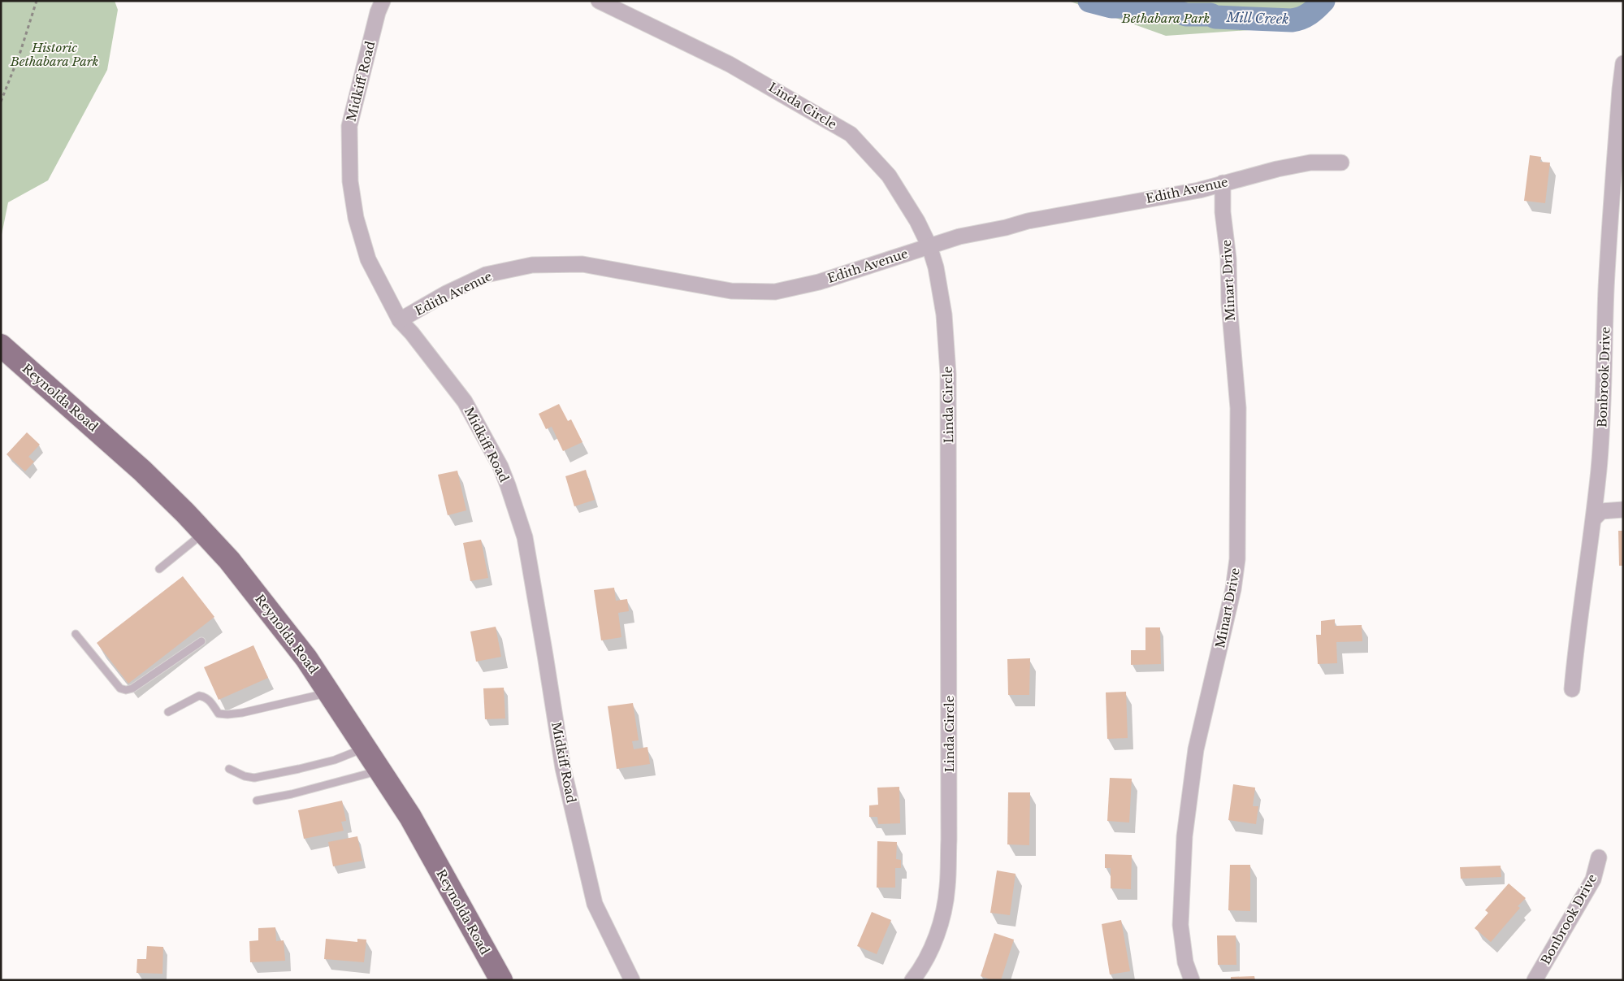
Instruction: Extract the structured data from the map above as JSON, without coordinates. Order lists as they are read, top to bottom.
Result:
{
  "streets": {
    "main road": ["Reynolda Road"],
    "street": [
      "Midkiff Road",
      "Linda Circle",
      "Edith Avenue",
      "Minart Drive",
      "Bonbrook Drive"
    ]
  },
  "crossings": [
    ["Midkiff Road", "Edith Avenue"],
    ["Linda Circle", "Edith Avenue"],
    ["Edith Avenue", "Minart Drive"]
  ],
  "water": ["Mill Creek"],
  "parks": ["Bethabara Park", "Historic Bethabara Park"]
}
